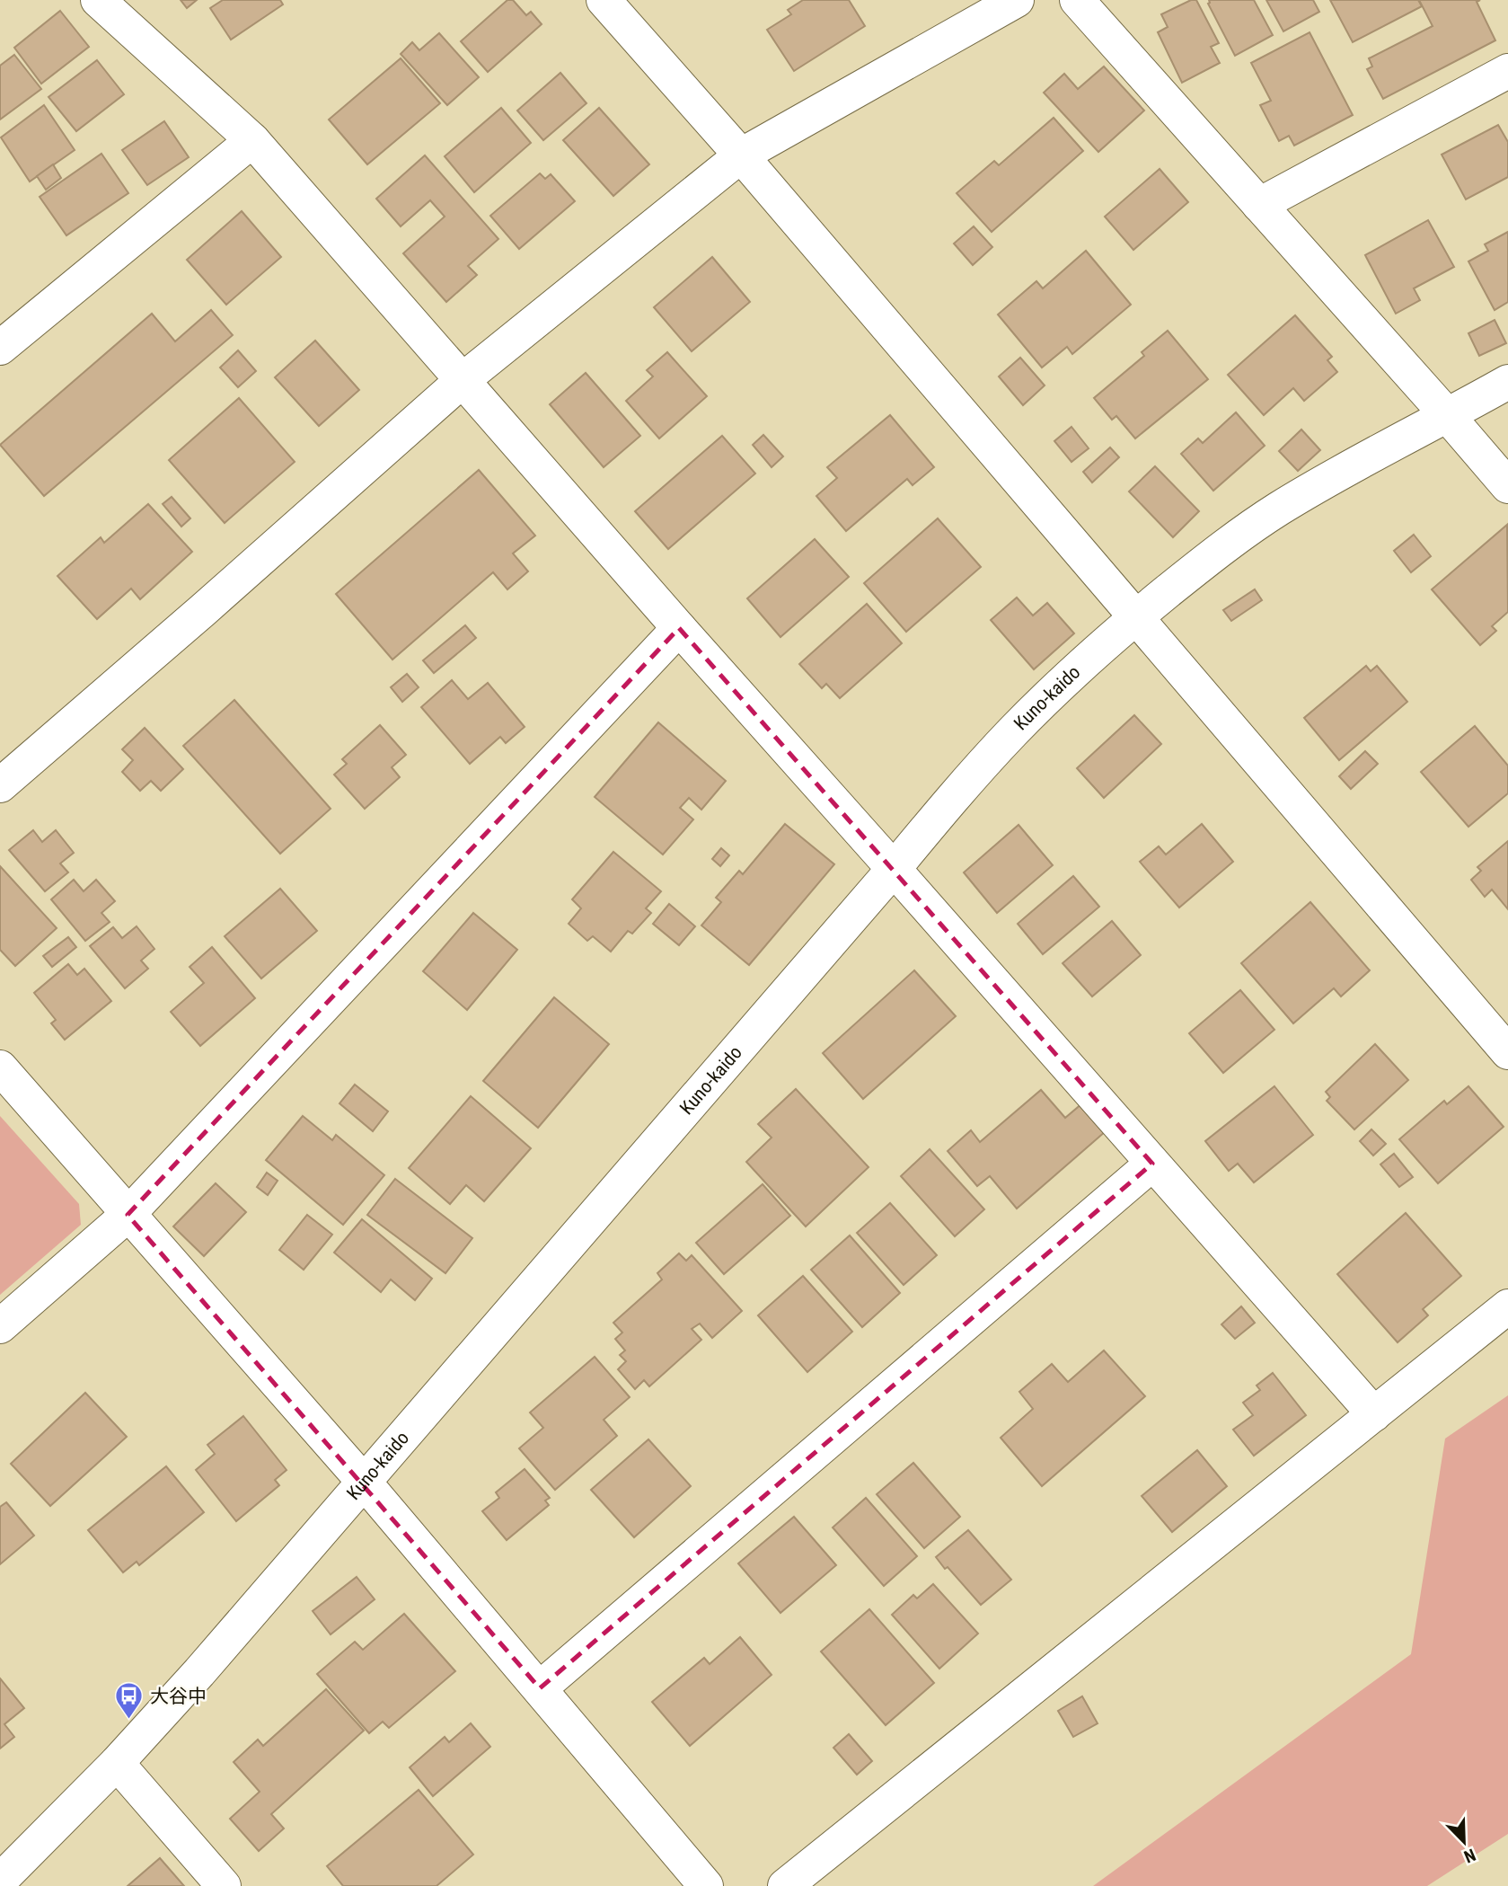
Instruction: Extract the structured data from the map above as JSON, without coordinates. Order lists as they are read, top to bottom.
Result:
{
  "streets": {
    "street": ["Kuno-kaido"]
  },
  "places": {
    "bus stop": ["大谷中"]
  },
  "north": "bottom right"
}
